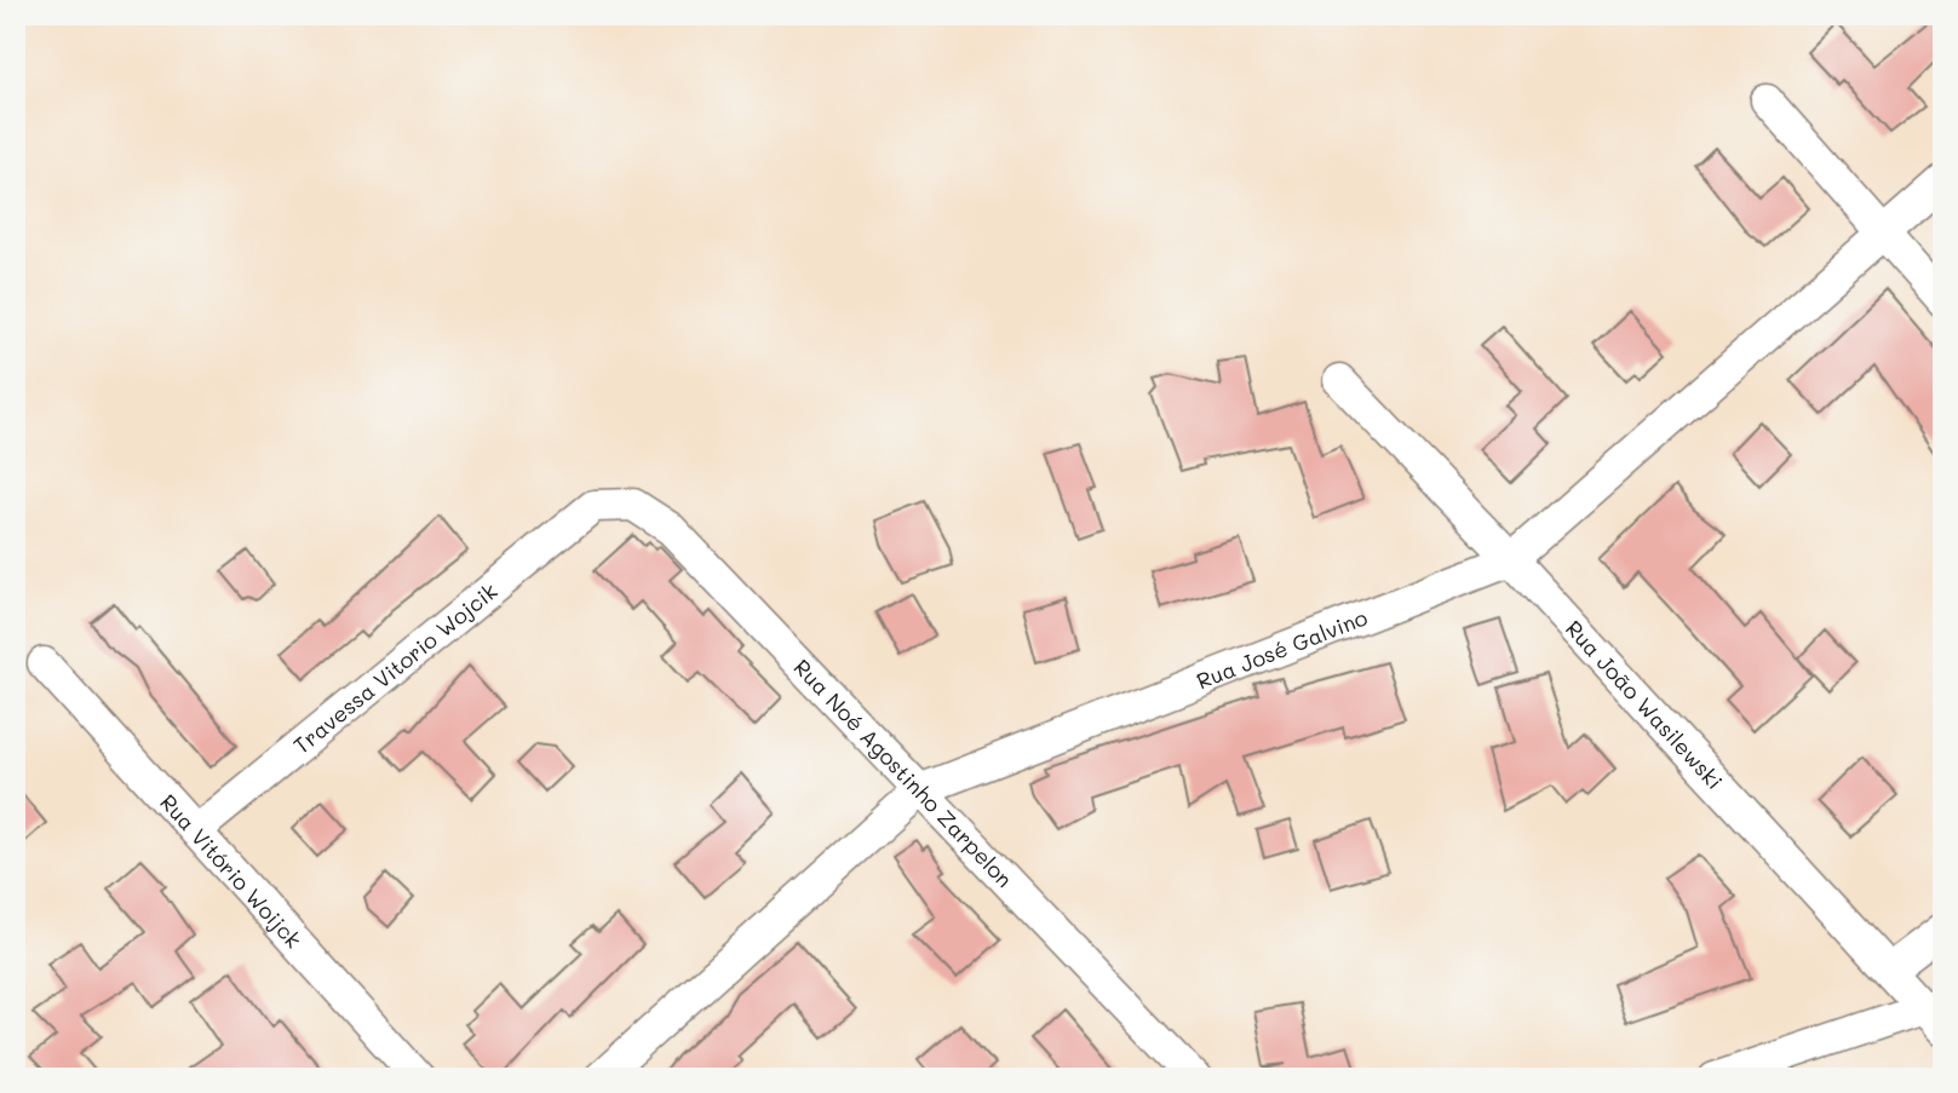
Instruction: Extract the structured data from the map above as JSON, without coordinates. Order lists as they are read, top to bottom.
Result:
{
  "streets": {
    "street": [
      "Rua José Galvino",
      "Travessa Vitorio Wojcik",
      "Rua João Wasilewski",
      "Rua Noé Agostinho Zarpelon",
      "Rua Vitório Woijck"
    ]
  },
  "crossings": [
    ["Rua José Galvino", "Rua João Wasilewski"],
    ["Rua José Galvino", "Rua Noé Agostinho Zarpelon"],
    ["Travessa Vitorio Wojcik", "Rua Noé Agostinho Zarpelon"],
    ["Travessa Vitorio Wojcik", "Rua Vitório Woijck"]
  ]
}
